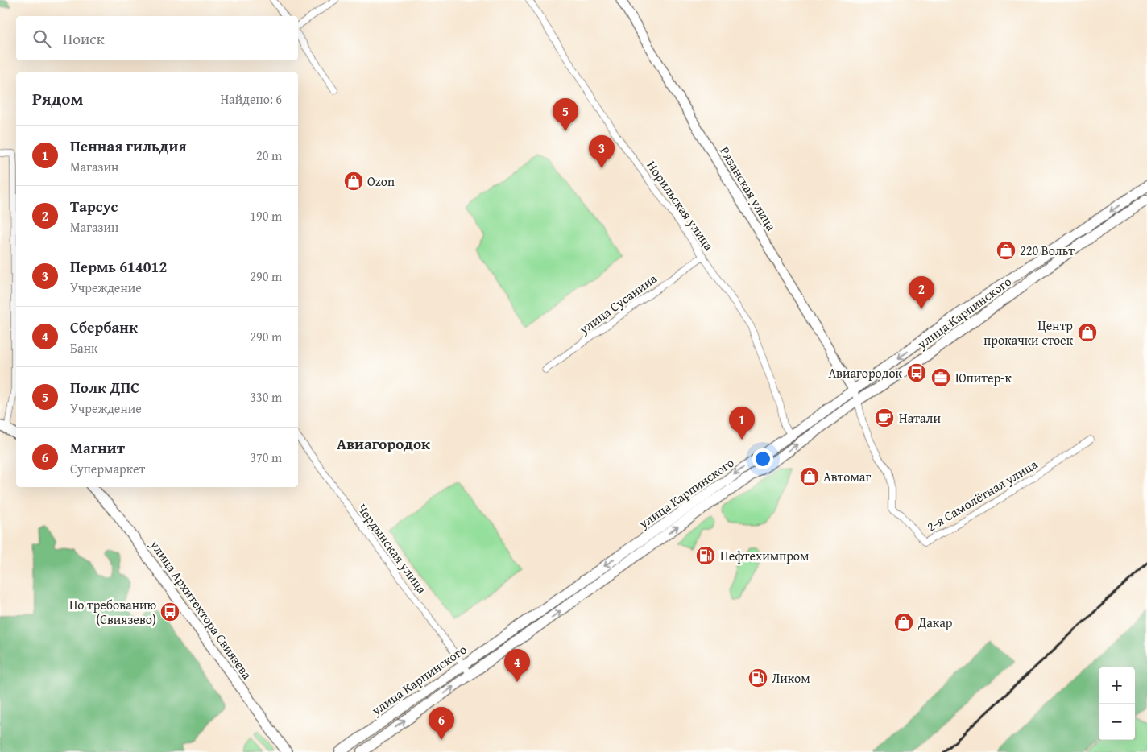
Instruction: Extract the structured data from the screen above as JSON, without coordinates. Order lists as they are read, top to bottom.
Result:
{
  "streets": {
    "main road": ["улица Карпинского", "улица Архитектора Свиязева"],
    "street": [
      "Рязанская улица",
      "Норильская улица",
      "улица Сусанина",
      "2-я Самолётная улица",
      "Чердынская улица"
    ]
  },
  "crossings": [
    ["Рязанская улица", "улица Карпинского"],
    ["Норильская улица", "улица Сусанина"],
    ["Норильская улица", "улица Карпинского"],
    ["улица Карпинского", "2-я Самолётная улица"],
    ["улица Карпинского", "Чердынская улица"]
  ],
  "districts": ["Авиагородок"],
  "places": {
    "shop": [
      "Ozon",
      "220 Вольт",
      "Центр прокачки стоек",
      "Автомаг",
      "Дакар"
    ],
    "bus stop": ["Авиагородок", "По требованию (Свиязево)"],
    "office": ["Юпитер-к"],
    "cafe": ["Натали"],
    "fuel station": ["Нефтехимпром", "Ликом"]
  },
  "page": {
    "search": "Поиск",
    "heading": ["Рядом", "Найдено: 6"],
    "pins": [
      "5",
      "3",
      "2",
      "1",
      "4",
      "6"
    ],
    "list": [
      {
        "mark": "1",
        "name": "Пенная гильдия",
        "note": "Магазин",
        "value": "20 m"
      },
      {
        "mark": "2",
        "name": "Тарсус",
        "note": "Магазин",
        "value": "190 m"
      },
      {
        "mark": "3",
        "name": "Пермь 614012",
        "note": "Учреждение",
        "value": "290 m"
      },
      {
        "mark": "4",
        "name": "Сбербанк",
        "note": "Банк",
        "value": "290 m"
      },
      {
        "mark": "5",
        "name": "Полк ДПС",
        "note": "Учреждение",
        "value": "330 m"
      },
      {
        "mark": "6",
        "name": "Магнит",
        "note": "Супермаркет",
        "value": "370 m"
      }
    ],
    "map_buttons": ["+", "−"]
  }
}
